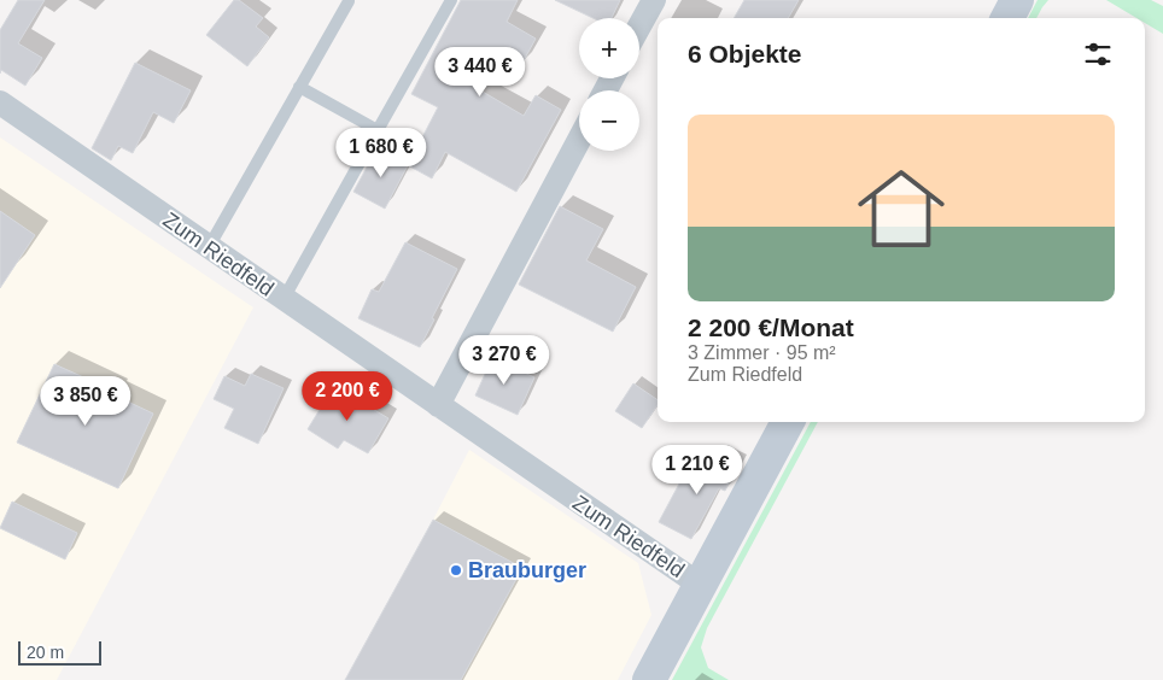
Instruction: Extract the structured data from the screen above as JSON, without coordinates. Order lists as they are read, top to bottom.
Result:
{
  "streets": {
    "street": ["Zum Riedfeld"]
  },
  "places": ["Brauburger"],
  "scale_bar": "20 m",
  "page": {
    "map_buttons": ["+", "−"],
    "heading": "6 Objekte",
    "price": [
      "3 440 €",
      "1 680 €",
      "3 270 €",
      "2 200 €",
      "3 850 €",
      "1 210 €"
    ],
    "list": [
      {
        "name": "2 200 €/Monat",
        "note": "3 Zimmer · 95 m² · Zum Riedfeld"
      }
    ],
    "scale": "20 m"
  }
}
